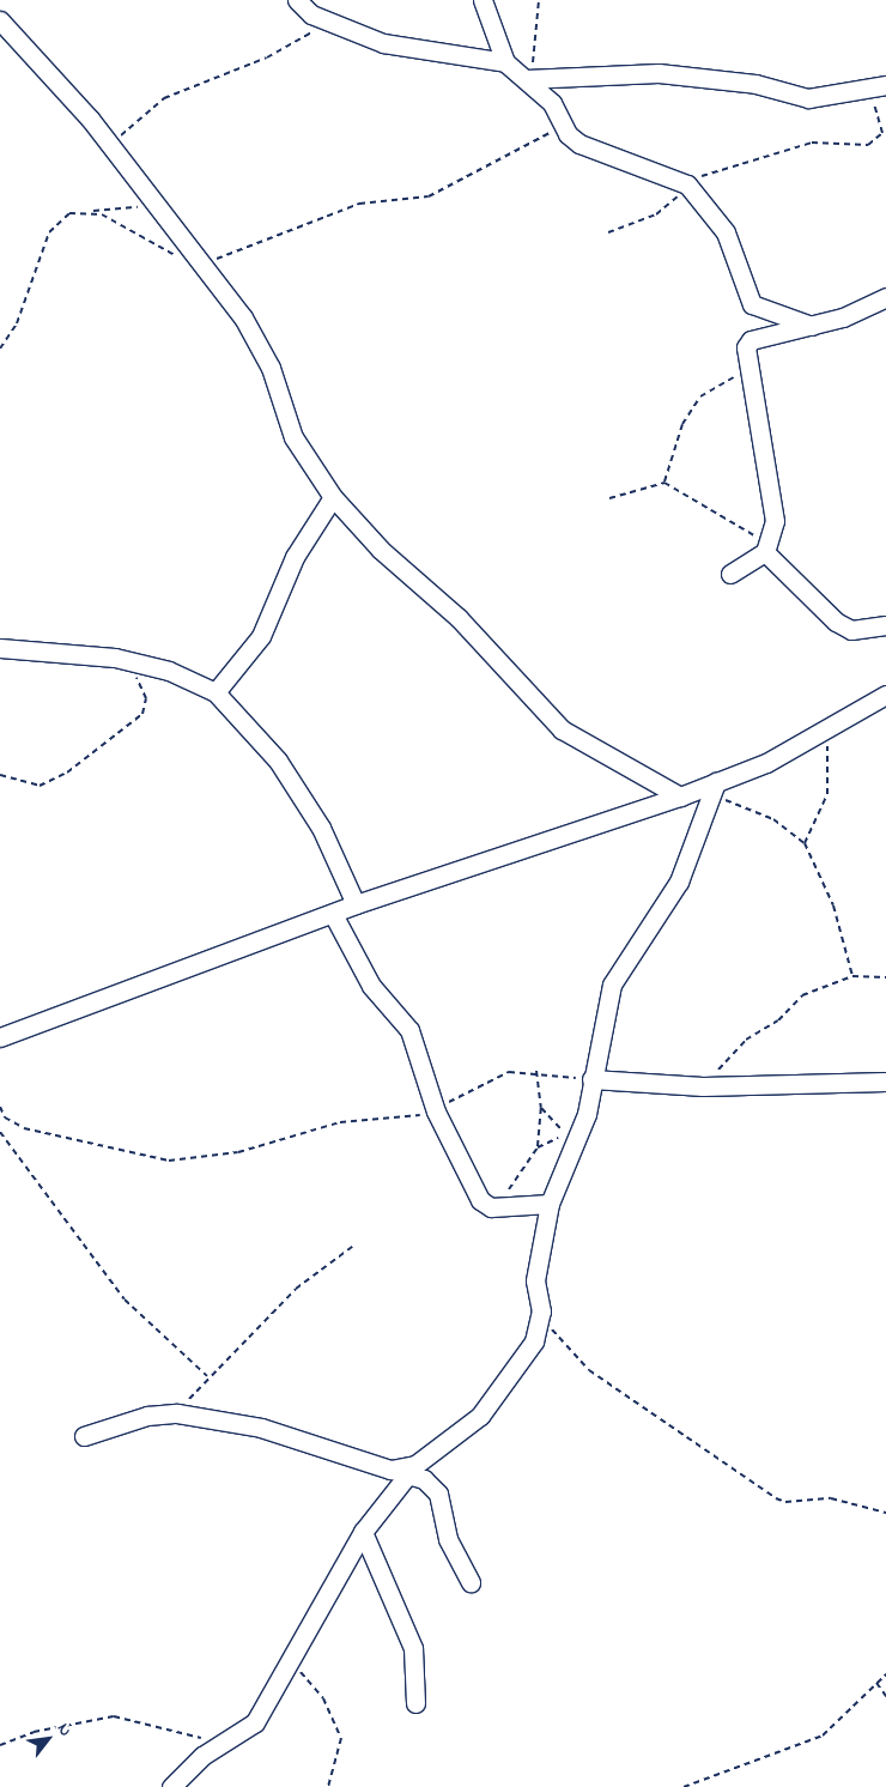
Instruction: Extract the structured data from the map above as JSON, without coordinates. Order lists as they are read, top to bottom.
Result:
{
  "north": "top right"
}
